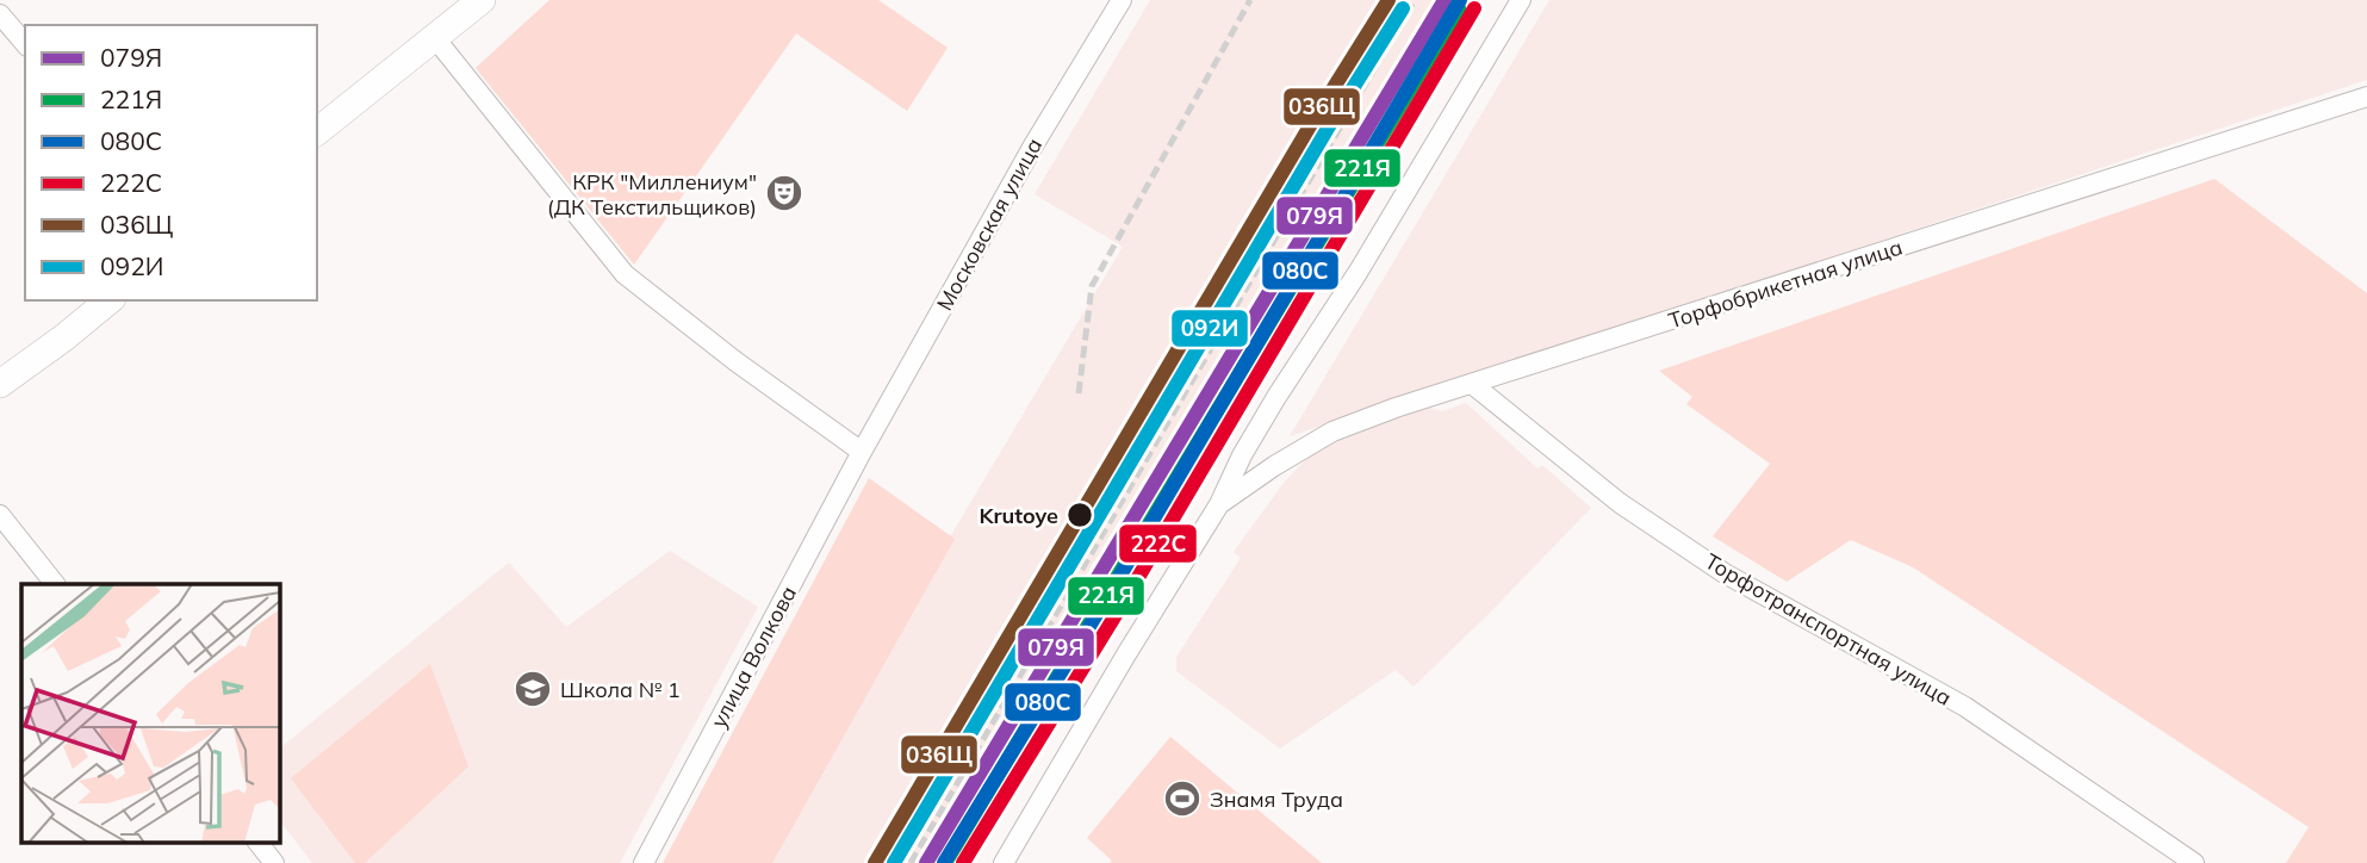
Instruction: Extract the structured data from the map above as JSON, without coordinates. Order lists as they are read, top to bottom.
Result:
{
  "streets": {
    "street": [
      "Московская улица",
      "Торфобрикетная улица",
      "Торфотранспортная улица",
      "улица Волкова"
    ]
  },
  "crossings": [
    ["Московская улица", "улица Волкова"],
    ["Торфобрикетная улица", "Торфотранспортная улица"]
  ],
  "places": {
    "theatre": ["КРК \"Миллениум\" (ДК Текстильщиков)"],
    "other": ["Krutoye"],
    "school or university": ["Школа № 1"],
    "sports": ["Знамя Труда"]
  },
  "lines": [
    "transit line 079Я",
    "transit line 080С",
    "transit line 036Щ",
    "transit line 221Я",
    "transit line 222С",
    "transit line 092И"
  ],
  "legend": [
    "079Я",
    "221Я",
    "080С",
    "222С",
    "036Щ",
    "092И"
  ]
}
